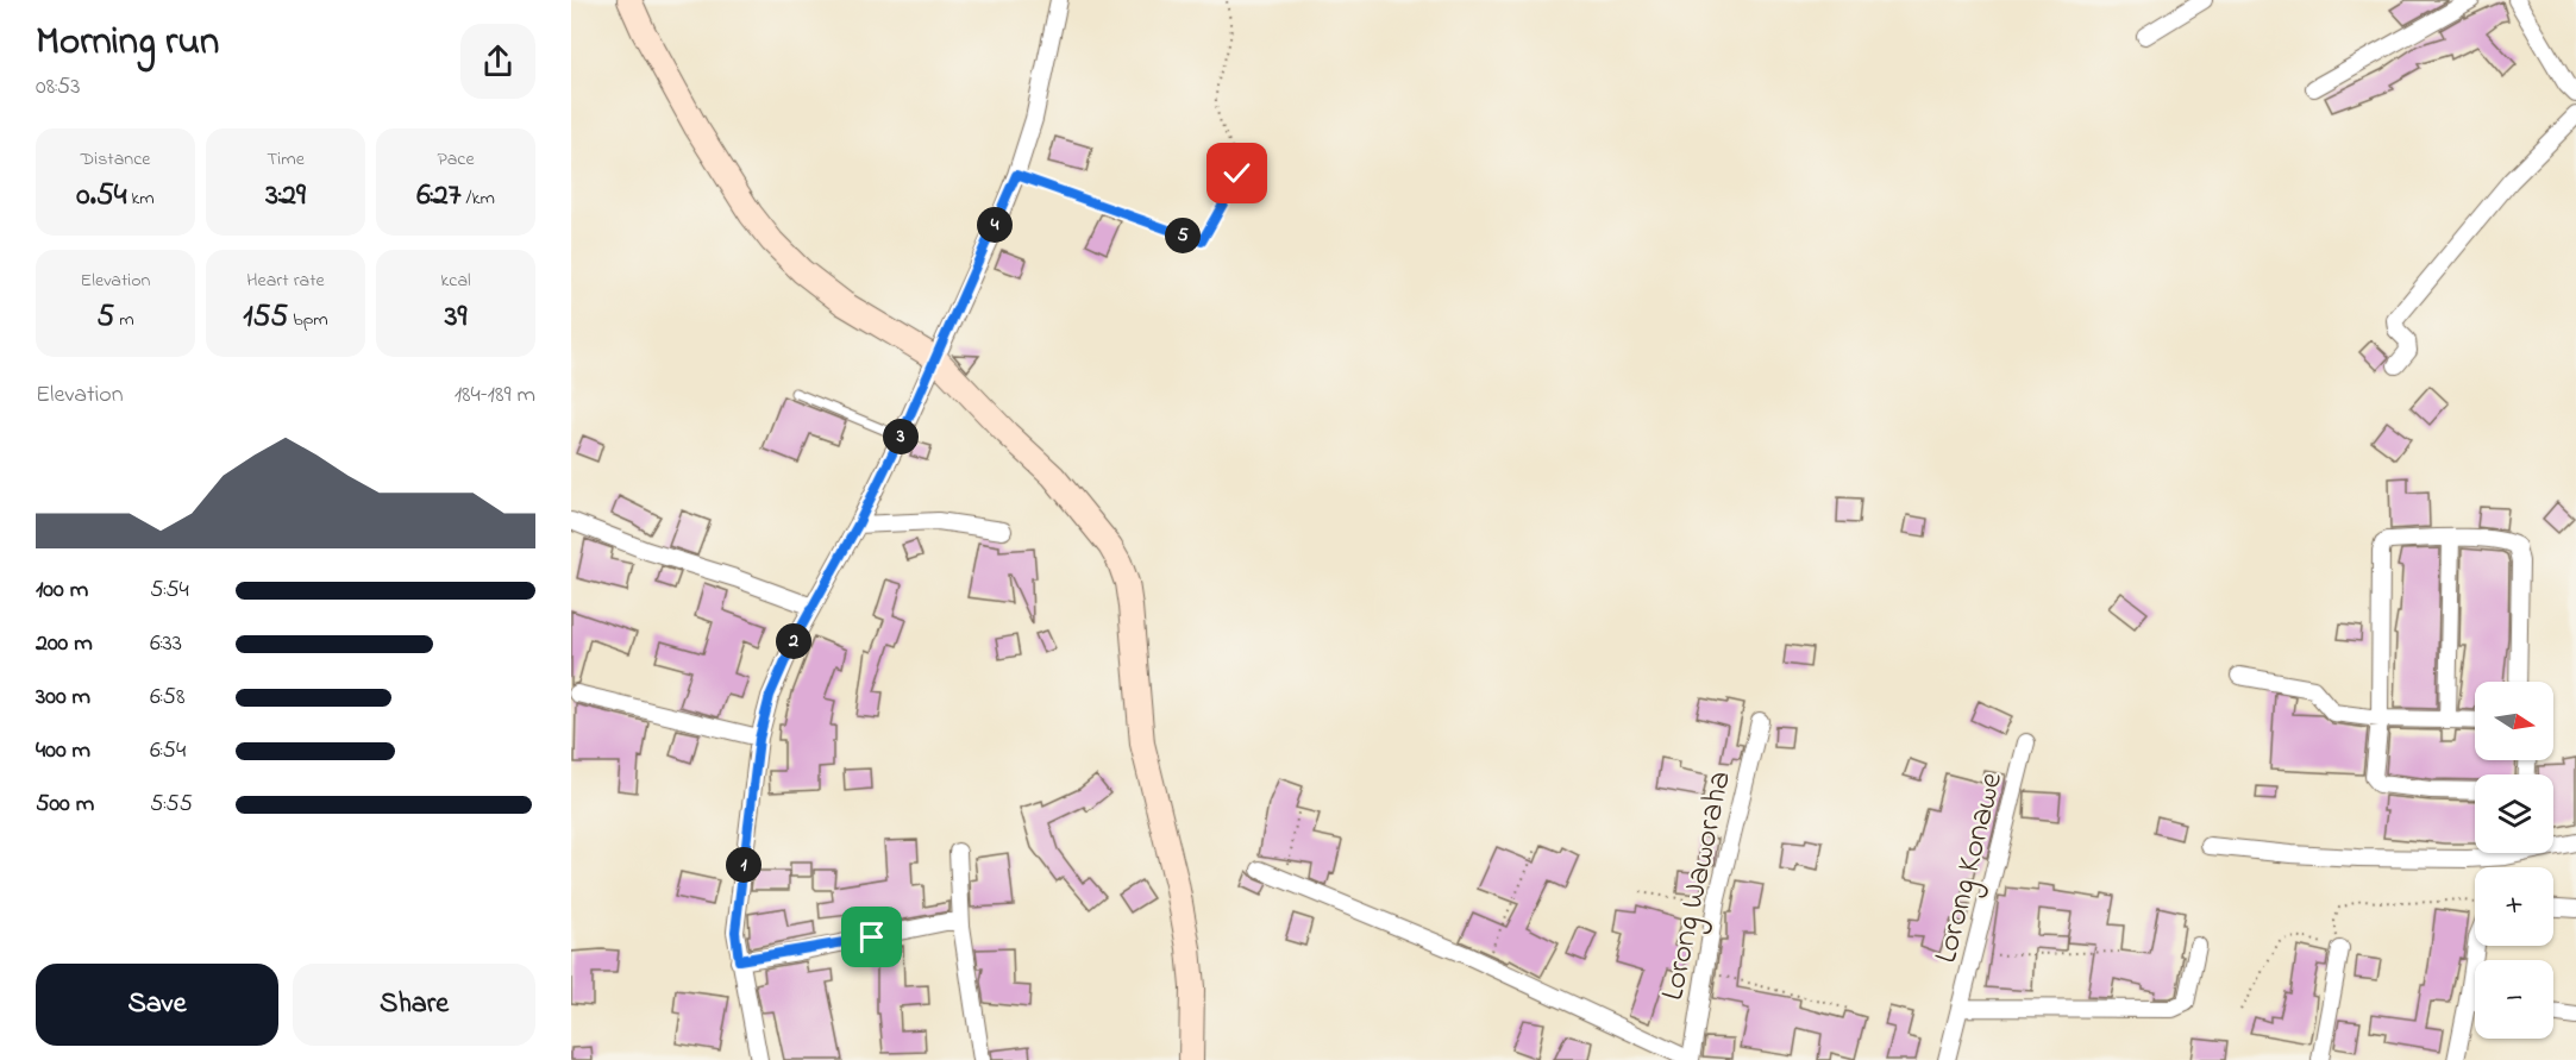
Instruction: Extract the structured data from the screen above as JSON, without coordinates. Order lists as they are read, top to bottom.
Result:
{
  "streets": {
    "street": ["Lorong Konawe", "Lorong Waworaha"]
  },
  "north": "right",
  "page": {
    "heading": ["Morning run", "08:53"],
    "stats": [
      ["Distance", "0.54 km"],
      ["Time", "3:29"],
      ["Pace", "6:27 /km"],
      ["Elevation", "5 m"],
      ["Heart rate", "155 bpm"],
      ["kcal", "39"]
    ],
    "pins": [
      "4",
      "5",
      "3",
      "2",
      "1"
    ],
    "chart": ["Elevation", "184–189 m"],
    "list": [
      {
        "name": "100 m",
        "note": "5:54"
      },
      {
        "name": "200 m",
        "note": "6:33"
      },
      {
        "name": "300 m",
        "note": "6:58"
      },
      {
        "name": "400 m",
        "note": "6:54"
      },
      {
        "name": "500 m",
        "note": "5:55"
      }
    ],
    "map_buttons": ["+", "−"],
    "buttons": ["Save", "Share"]
  }
}
